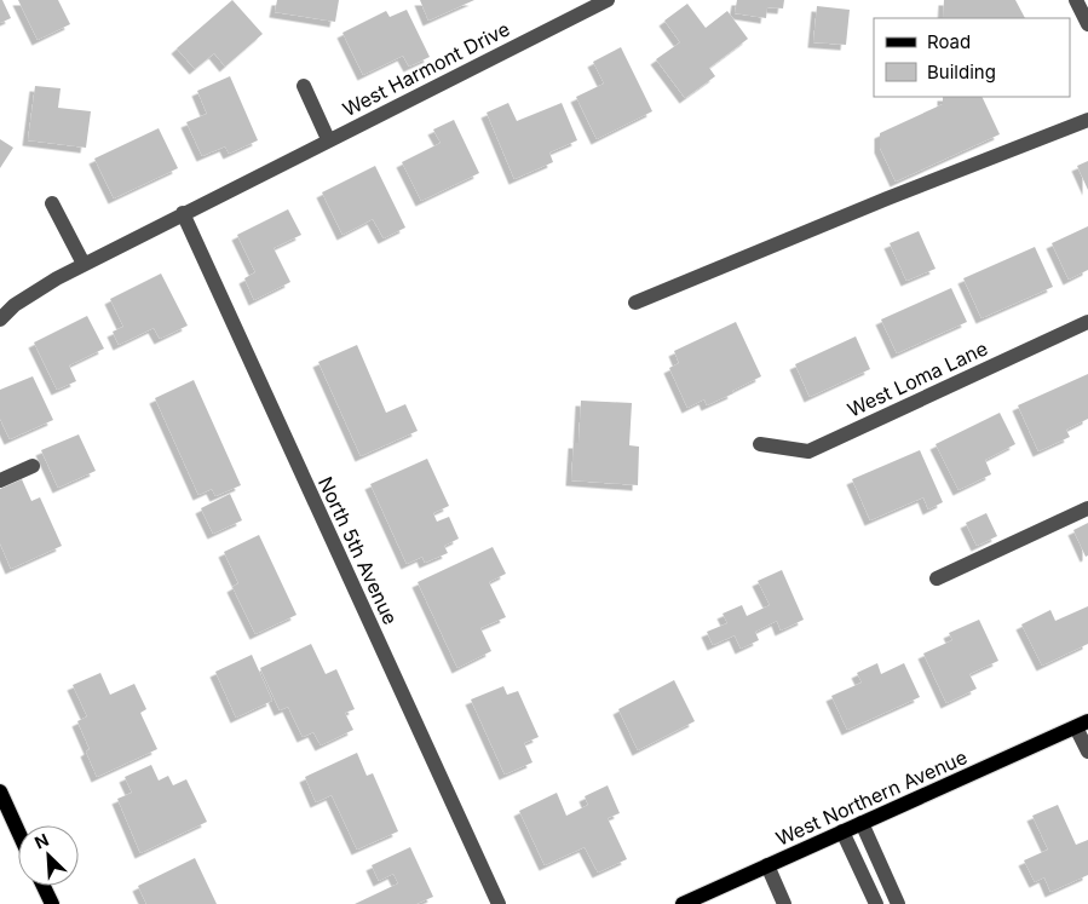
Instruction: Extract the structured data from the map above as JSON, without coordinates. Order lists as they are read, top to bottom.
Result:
{
  "streets": {
    "main road": ["West Northern Avenue"],
    "street": ["West Harmont Drive", "West Loma Lane", "North 5th Avenue"]
  },
  "crossings": [
    ["West Harmont Drive", "North 5th Avenue"]
  ],
  "legend": ["Road", "Building"],
  "north": "top left"
}
